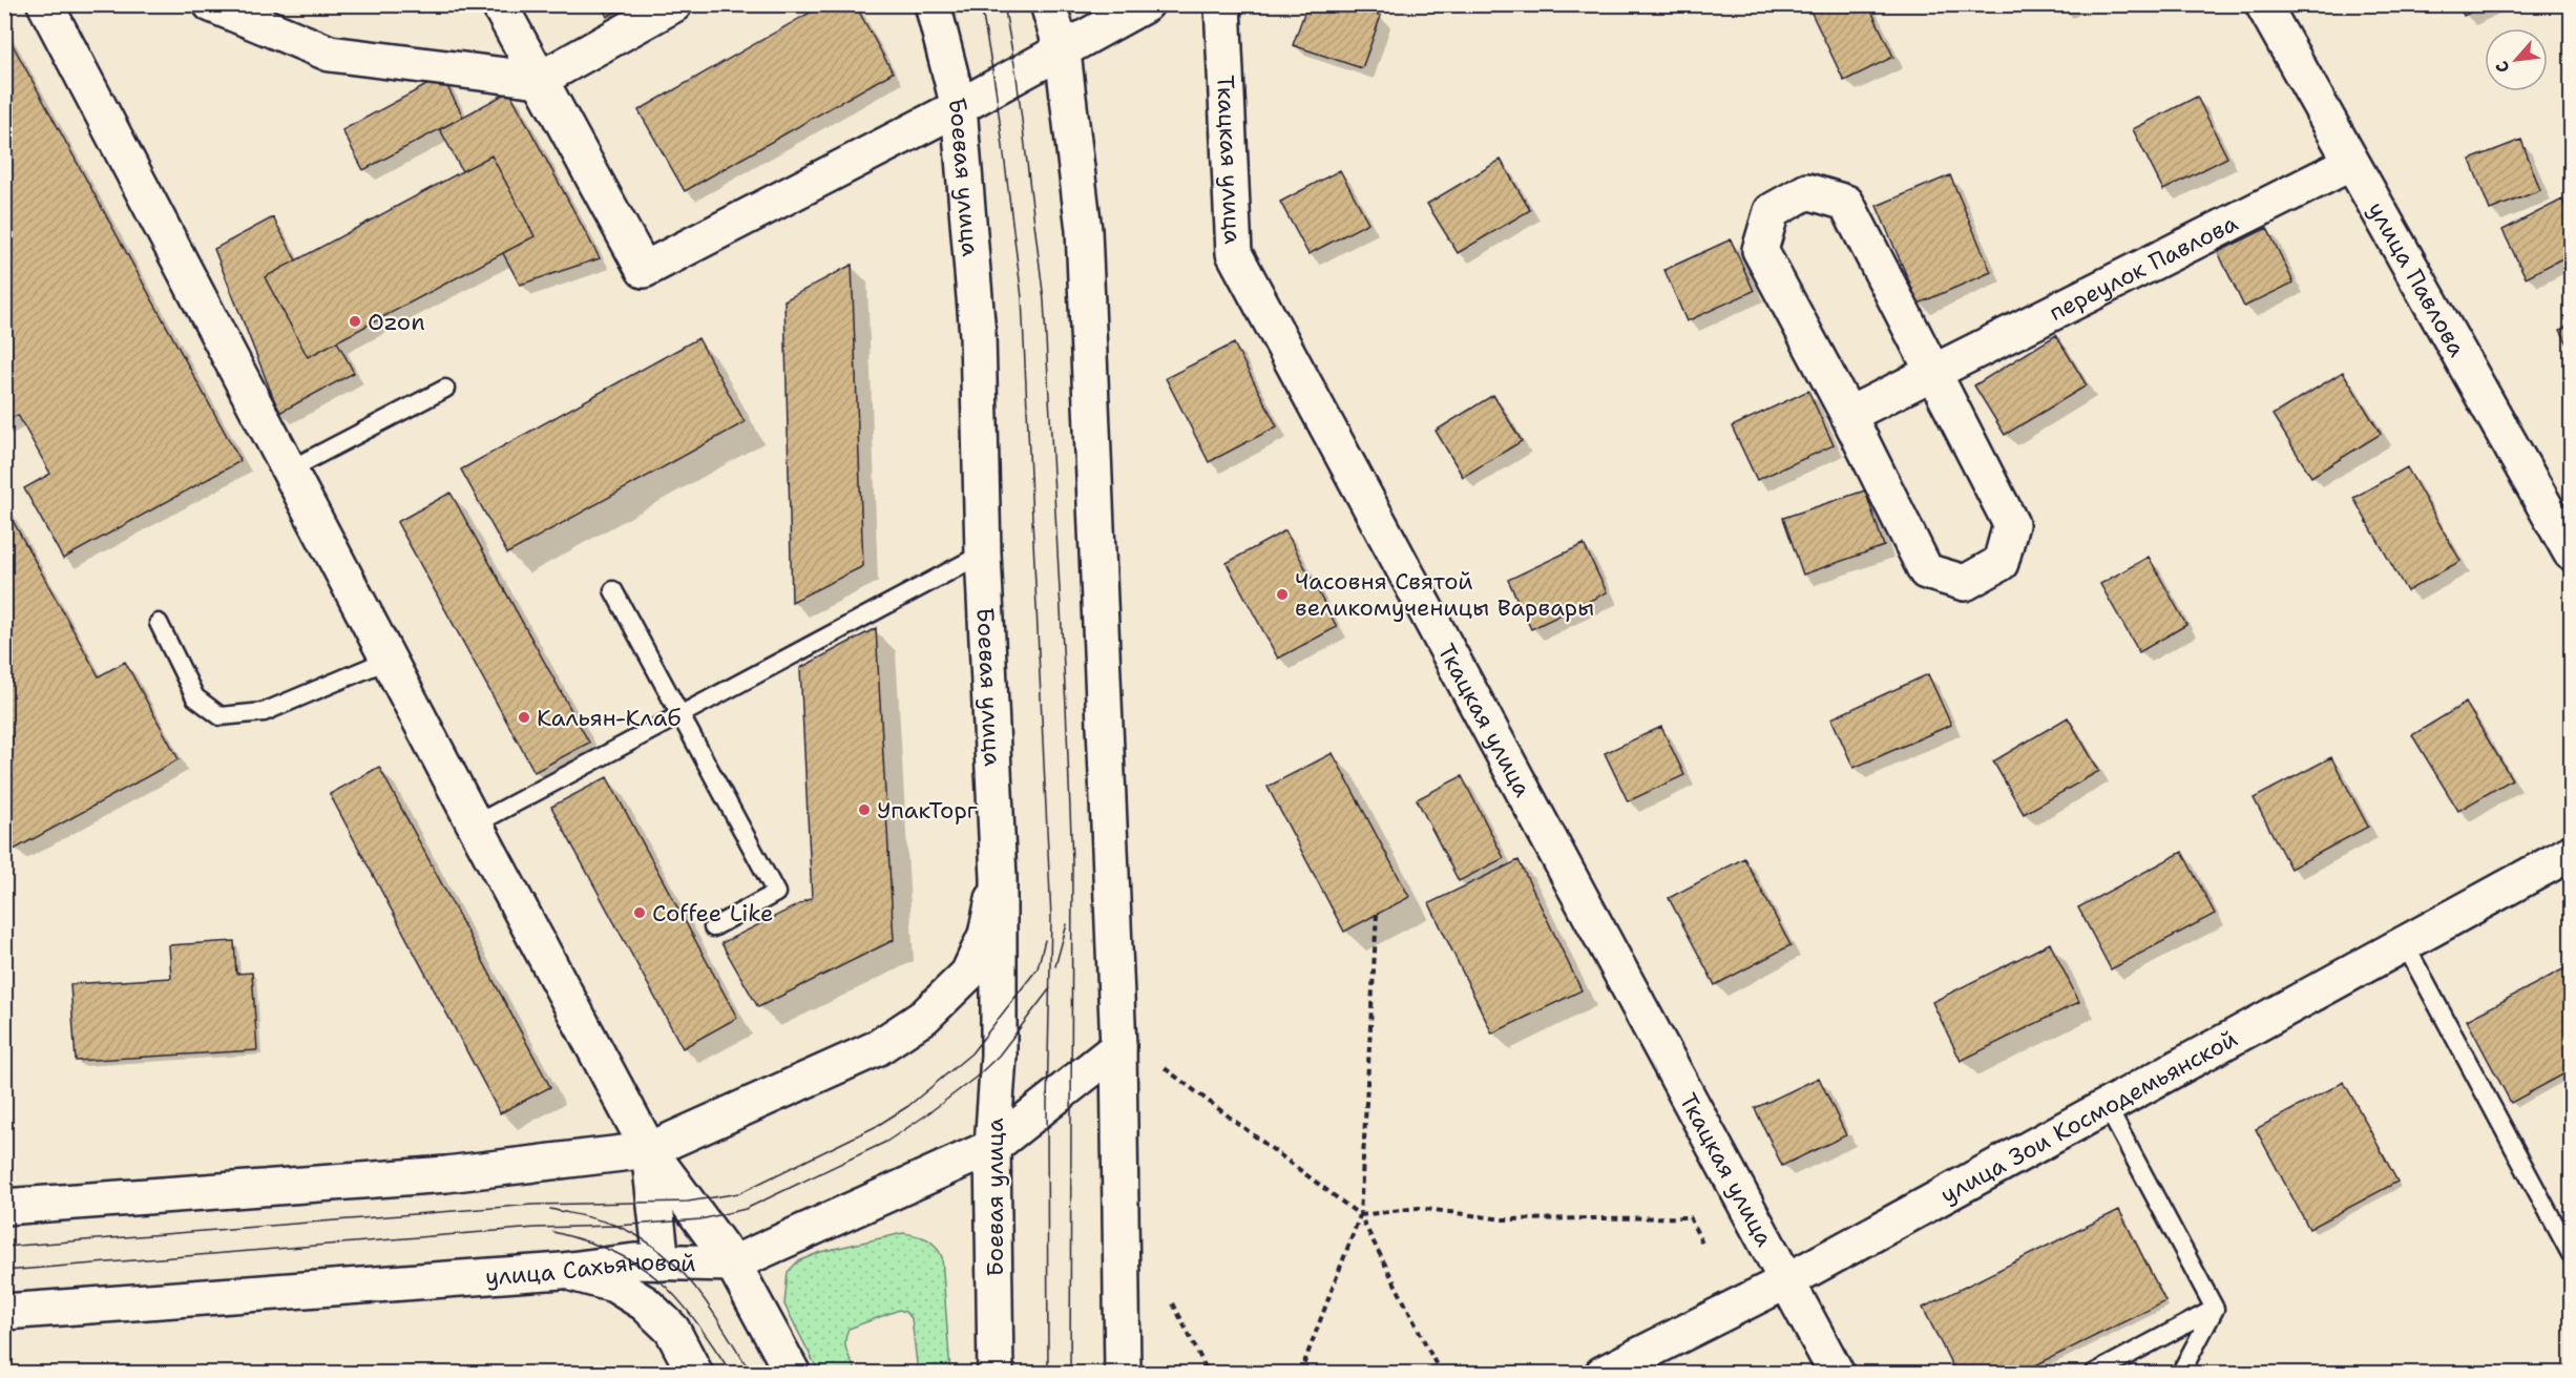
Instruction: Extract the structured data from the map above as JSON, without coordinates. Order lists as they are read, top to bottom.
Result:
{
  "streets": {
    "street": [
      "Ткацкая улица",
      "Боевая улица",
      "переулок Павлова",
      "улица Павлова",
      "улица Зои Космодемьянской",
      "улица Сахьяновой"
    ]
  },
  "crossings": [
    ["Ткацкая улица", "улица Зои Космодемьянской"],
    ["Боевая улица", "улица Сахьяновой"],
    ["переулок Павлова", "улица Павлова"]
  ],
  "places": [
    "Ozon",
    "Часовня Святой великомученицы Варвары",
    "Кальян-Клаб",
    "УпакТорг",
    "Coffee Like"
  ],
  "north": "bottom left"
}
